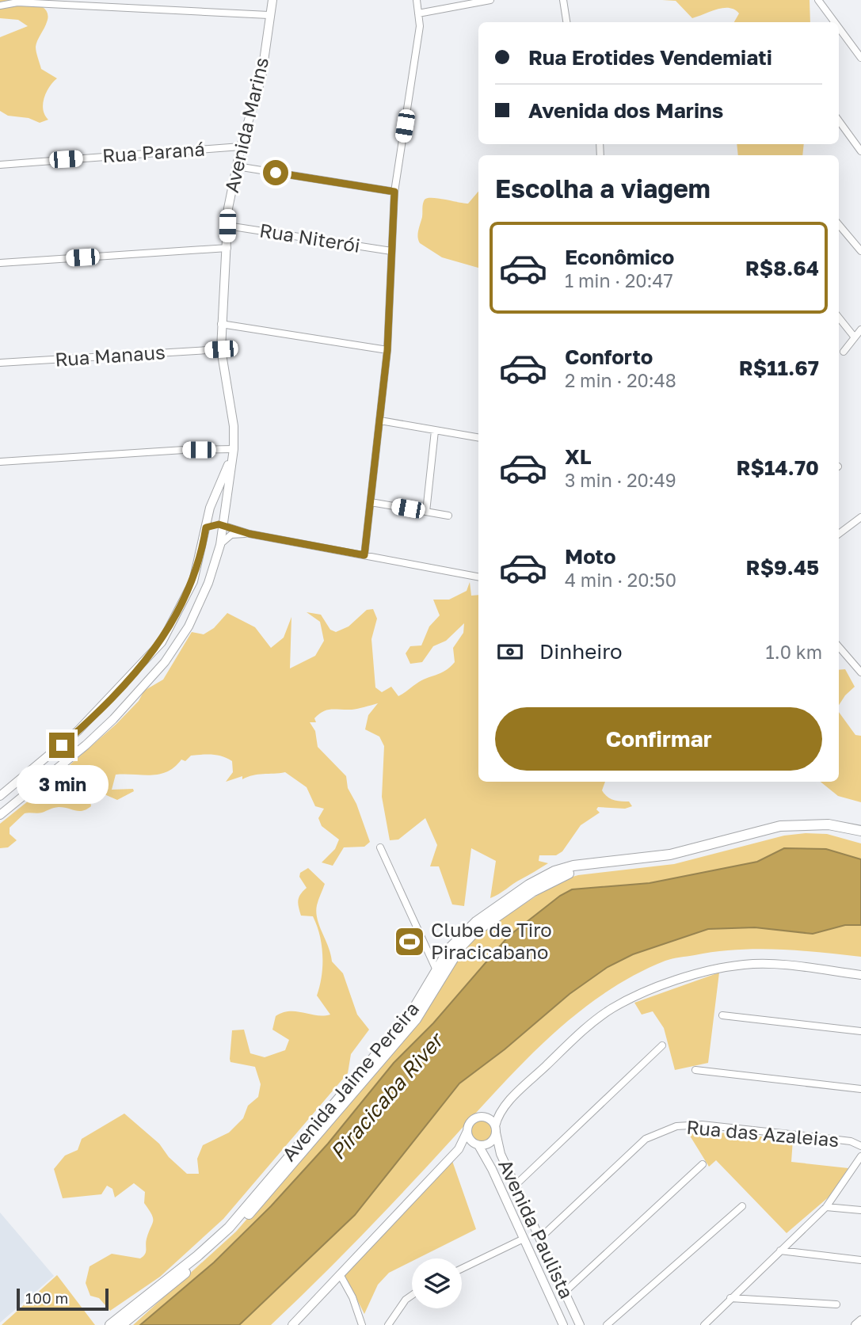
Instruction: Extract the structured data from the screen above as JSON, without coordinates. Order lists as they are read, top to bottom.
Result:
{
  "streets": {
    "main road": ["Avenida Jaime Pereira"],
    "street": [
      "Avenida Marins",
      "Rua Paraná",
      "Rua Niterói",
      "Rua Manaus",
      "Rua das Azaleias",
      "Avenida Paulista"
    ]
  },
  "crossings": [
    ["Avenida Marins", "Rua Paraná"],
    ["Avenida Marins", "Rua Niterói"],
    ["Avenida Marins", "Rua Manaus"],
    ["Rua das Azaleias", "Avenida Paulista"]
  ],
  "water": ["Piracicaba River"],
  "places": {
    "sports": ["Clube de Tiro Piracicabano"]
  },
  "scale_bar": "100 m",
  "page": {
    "banner": ["Rua Erotides Vendemiati", "Avenida dos Marins"],
    "heading": "Escolha a viagem",
    "list": [
      {
        "name": "Econômico",
        "note": "1 min · 20:47",
        "value": "R$8.64"
      },
      {
        "name": "Conforto",
        "note": "2 min · 20:48",
        "value": "R$11.67"
      },
      {
        "name": "XL",
        "note": "3 min · 20:49",
        "value": "R$14.70"
      },
      {
        "name": "Moto",
        "note": "4 min · 20:50",
        "value": "R$9.45"
      }
    ],
    "pay": ["Dinheiro", "1.0 km"],
    "buttons": "Confirmar",
    "bubble": "3 min",
    "scale": "100 m"
  }
}
